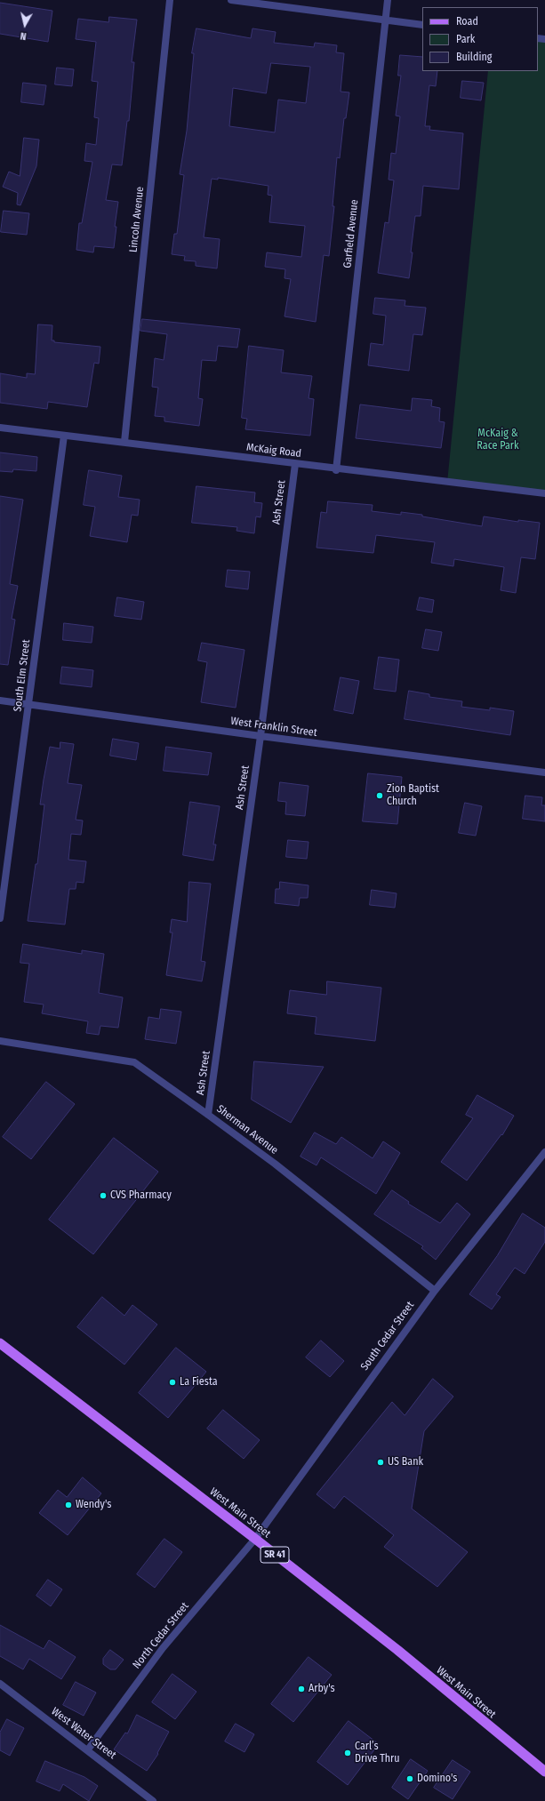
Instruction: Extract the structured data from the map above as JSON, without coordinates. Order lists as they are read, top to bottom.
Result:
{
  "streets": {
    "main road": ["West Main Street", "SR 41"],
    "street": [
      "Lincoln Avenue",
      "Garfield Avenue",
      "McKaig Road",
      "Ash Street",
      "South Elm Street",
      "West Franklin Street",
      "Sherman Avenue",
      "South Cedar Street",
      "North Cedar Street",
      "West Water Street"
    ]
  },
  "crossings": [
    ["Lincoln Avenue", "McKaig Road"],
    ["Garfield Avenue", "McKaig Road"],
    ["McKaig Road", "Ash Street"],
    ["McKaig Road", "South Elm Street"],
    ["Ash Street", "West Franklin Street"],
    ["Ash Street", "Sherman Avenue"],
    ["South Elm Street", "West Franklin Street"],
    ["Sherman Avenue", "South Cedar Street"],
    ["South Cedar Street", "West Main Street"],
    ["South Cedar Street", "North Cedar Street"],
    ["West Main Street", "North Cedar Street"],
    ["North Cedar Street", "West Water Street"]
  ],
  "parks": ["McKaig & Race Park"],
  "places": [
    "Zion Baptist Church",
    "CVS Pharmacy",
    "La Fiesta",
    "US Bank",
    "Wendy's",
    "Arby's",
    "Carl’s Drive Thru",
    "Domino's"
  ],
  "legend": ["Road", "Park", "Building"],
  "north": "bottom"
}
